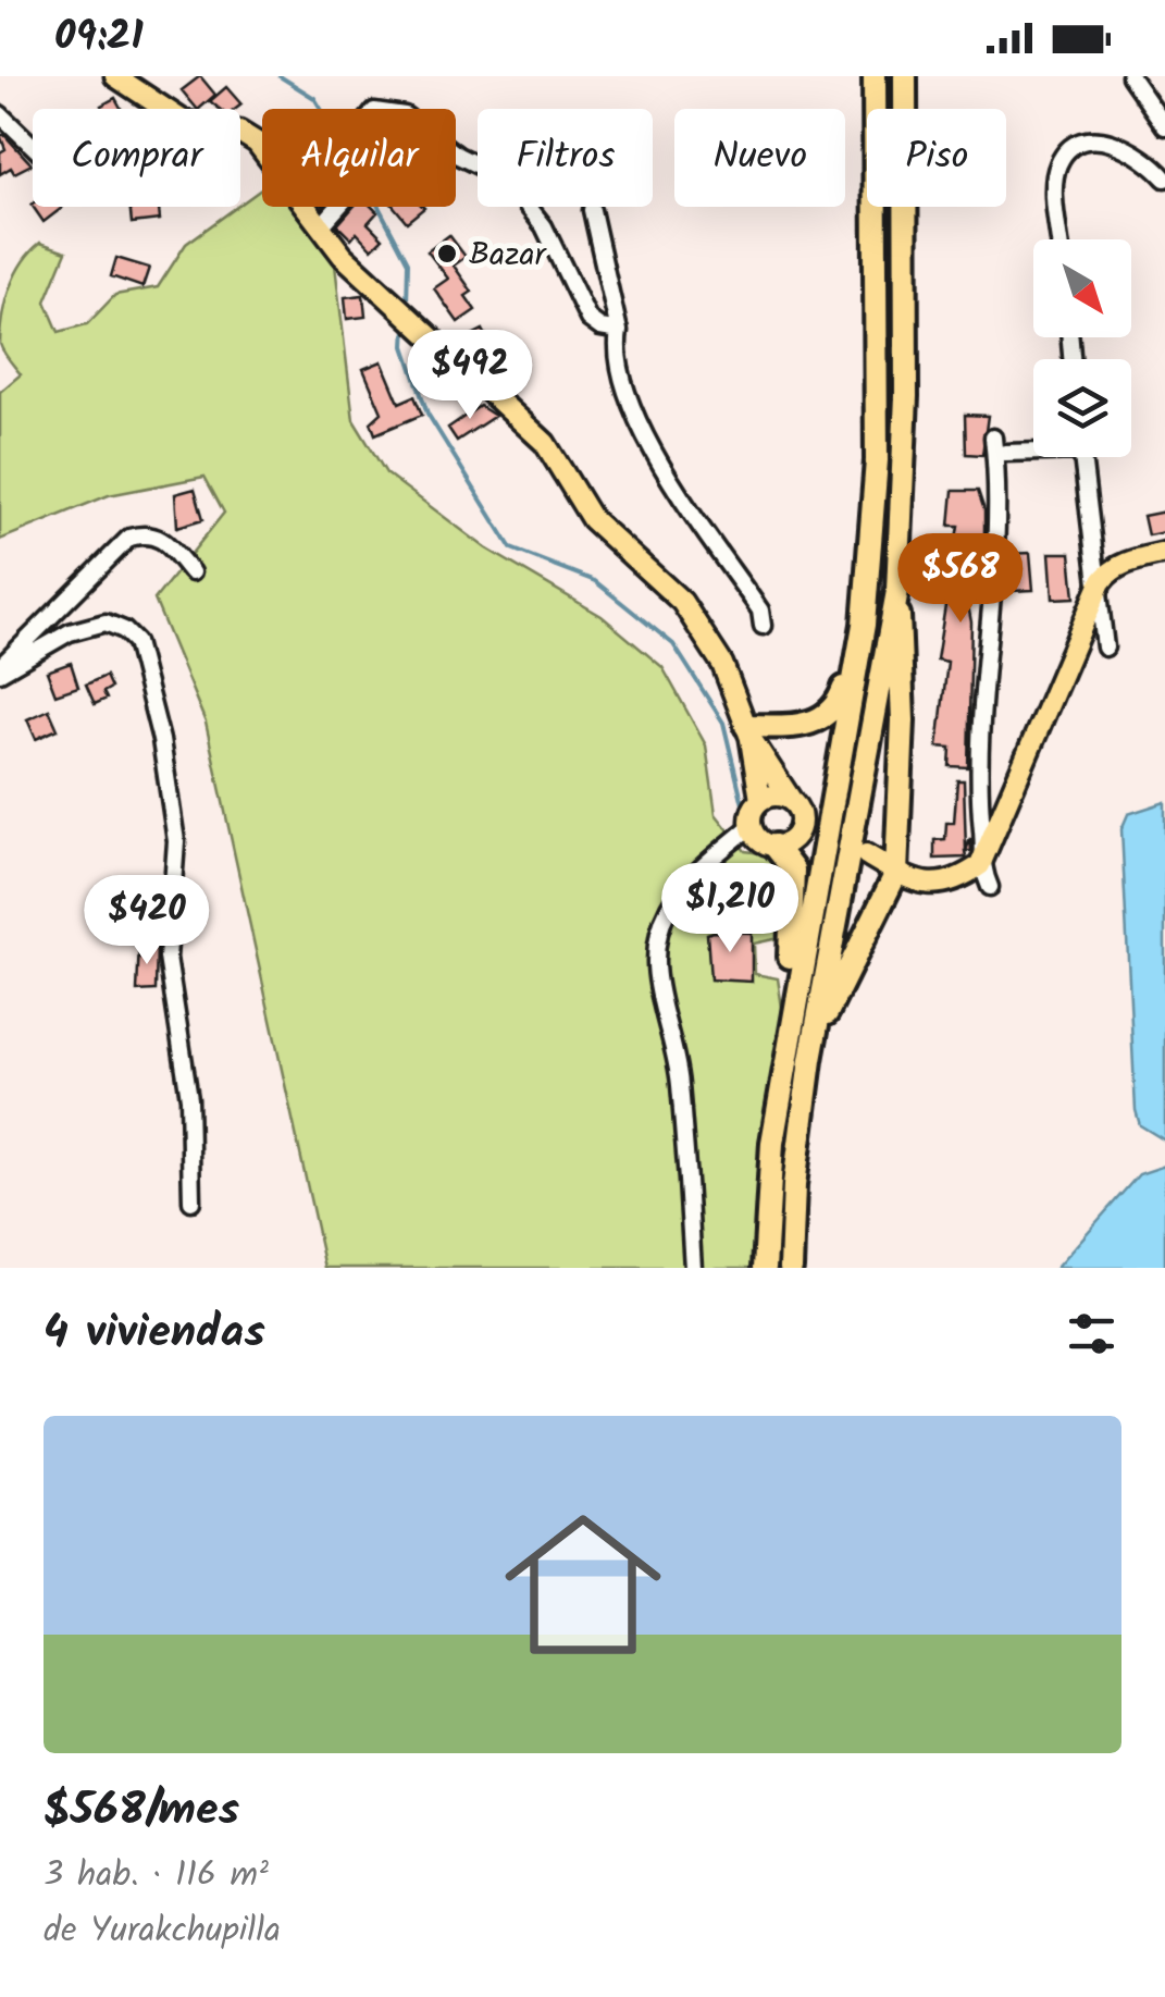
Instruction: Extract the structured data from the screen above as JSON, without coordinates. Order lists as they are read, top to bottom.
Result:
{
  "places": ["Bazar"],
  "north": "bottom right",
  "page": {
    "status": "09:21",
    "chip": [
      "Comprar",
      "Alquilar",
      "Filtros",
      "Nuevo",
      "Piso"
    ],
    "price": [
      "$492",
      "$568",
      "$1,210",
      "$420"
    ],
    "heading": "4 viviendas",
    "list": [
      {
        "name": "$568/mes",
        "note": "3 hab. · 116 m² · de Yurakchupilla"
      }
    ]
  }
}
